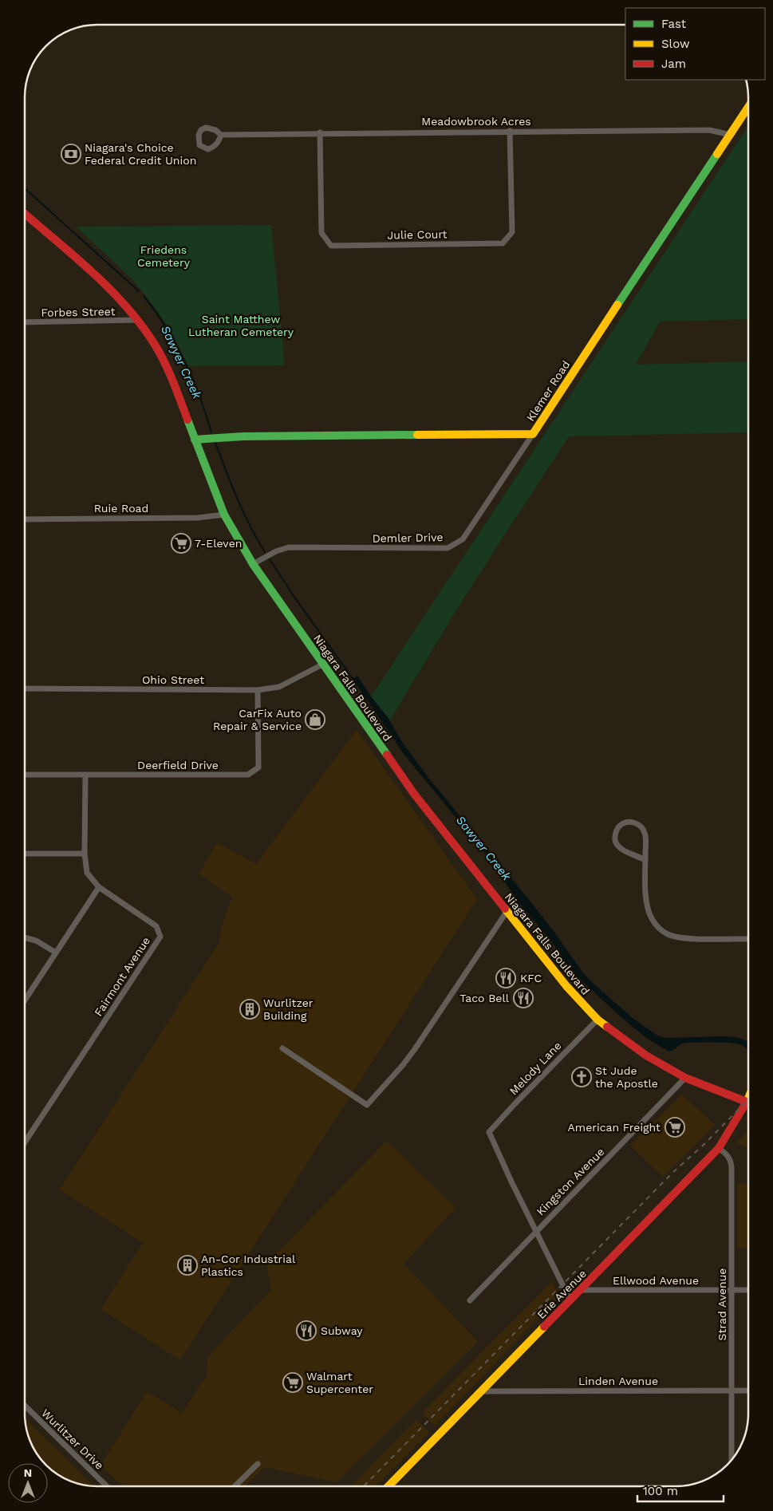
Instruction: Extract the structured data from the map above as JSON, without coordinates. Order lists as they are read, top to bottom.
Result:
{
  "streets": {
    "main road": ["Klemer Road", "Niagara Falls Boulevard", "Erie Avenue"],
    "street": [
      "Meadowbrook Acres",
      "Julie Court",
      "Forbes Street",
      "Ruie Road",
      "Demler Drive",
      "Ohio Street",
      "Deerfield Drive",
      "Fairmont Avenue",
      "Melody Lane",
      "Kingston Avenue",
      "Ellwood Avenue",
      "Strad Avenue",
      "Linden Avenue",
      "Wurlitzer Drive"
    ]
  },
  "crossings": [
    ["Meadowbrook Acres", "Julie Court"],
    ["Meadowbrook Acres", "Klemer Road"],
    ["Forbes Street", "Niagara Falls Boulevard"],
    ["Klemer Road", "Demler Drive"],
    ["Klemer Road", "Niagara Falls Boulevard"],
    ["Ruie Road", "Niagara Falls Boulevard"],
    ["Demler Drive", "Niagara Falls Boulevard"],
    ["Ohio Street", "Niagara Falls Boulevard"],
    ["Ohio Street", "Deerfield Drive"],
    ["Niagara Falls Boulevard", "Melody Lane"],
    ["Niagara Falls Boulevard", "Kingston Avenue"],
    ["Niagara Falls Boulevard", "Erie Avenue"],
    ["Deerfield Drive", "Fairmont Avenue"],
    ["Melody Lane", "Kingston Avenue"],
    ["Ellwood Avenue", "Erie Avenue"],
    ["Ellwood Avenue", "Strad Avenue"],
    ["Erie Avenue", "Strad Avenue"],
    ["Erie Avenue", "Linden Avenue"],
    ["Strad Avenue", "Linden Avenue"]
  ],
  "water": ["Sawyer Creek"],
  "parks": ["Friedens Cemetery", "Saint Matthew Lutheran Cemetery"],
  "places": {
    "bank": ["Niagara's Choice Federal Credit Union"],
    "supermarket": ["7-Eleven", "American Freight", "Walmart Supercenter"],
    "shop": ["CarFix Auto Repair & Service"],
    "restaurant": ["KFC", "Taco Bell", "Subway"],
    "building": ["Wurlitzer Building", "An-Cor Industrial Plastics"],
    "church": ["St Jude the Apostle"]
  },
  "legend": ["Fast", "Slow", "Jam"],
  "scale_bar": "100 m",
  "north": "top"
}
